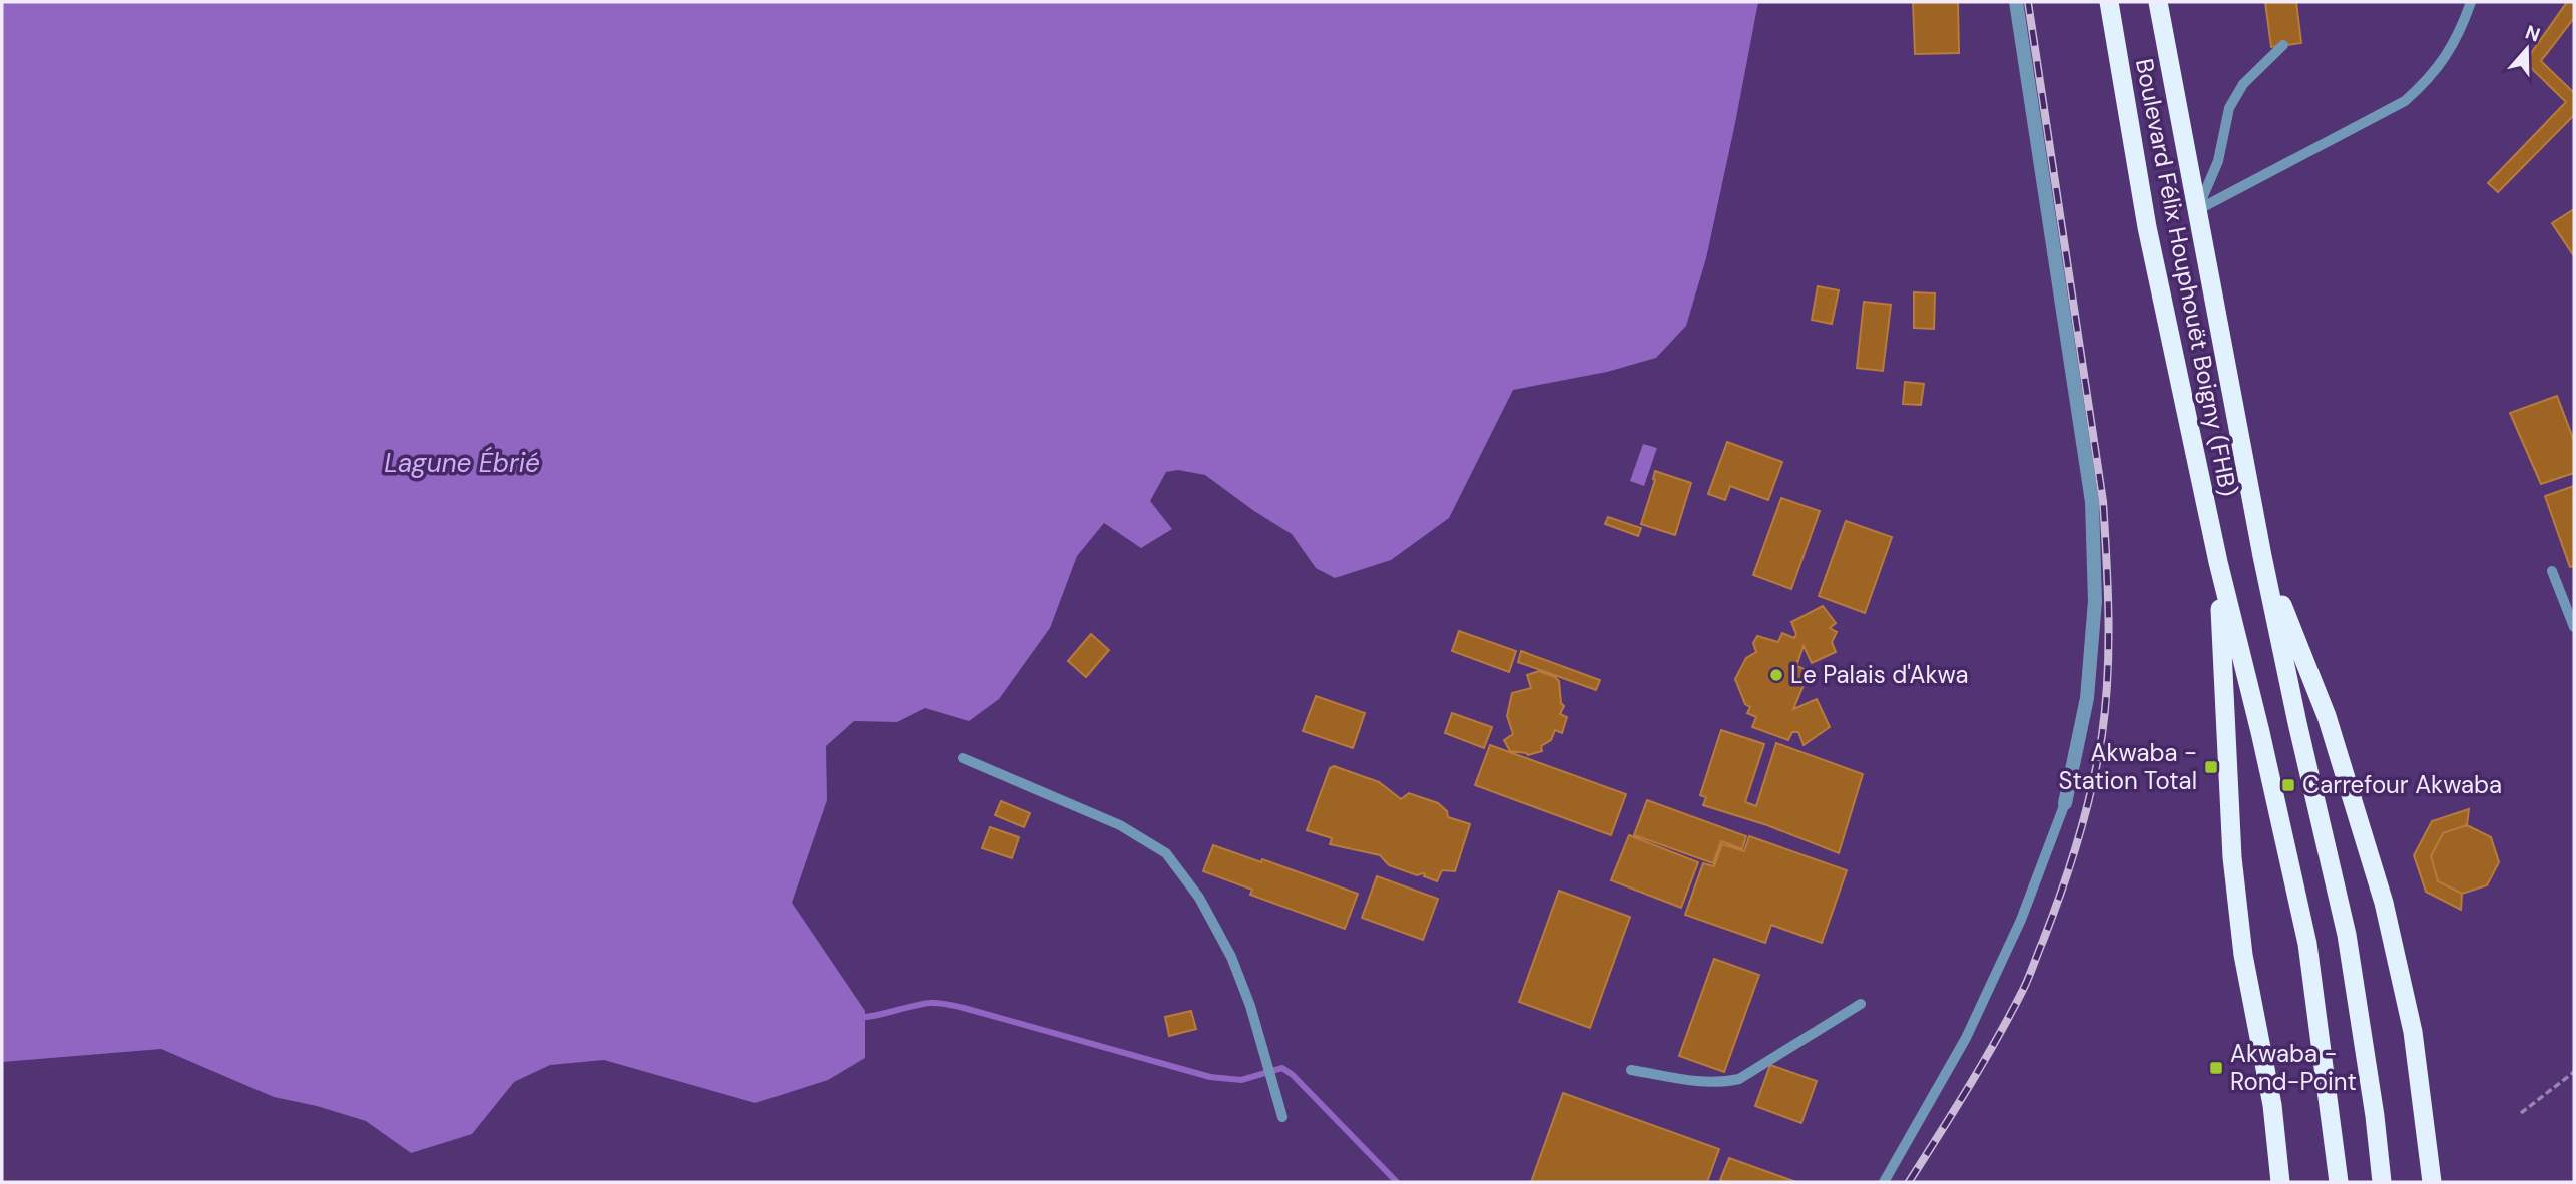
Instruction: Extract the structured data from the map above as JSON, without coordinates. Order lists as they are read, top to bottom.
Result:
{
  "streets": {
    "highway": ["Boulevard Félix Houphouët Boigny (FHB)"]
  },
  "water": ["Lagune Ébrié"],
  "places": {
    "other": ["Le Palais d'Akwa"],
    "transit": ["Akwaba - Station Total", "Carrefour Akwaba", "Akwaba - Rond-Point"]
  },
  "north": "top"
}
